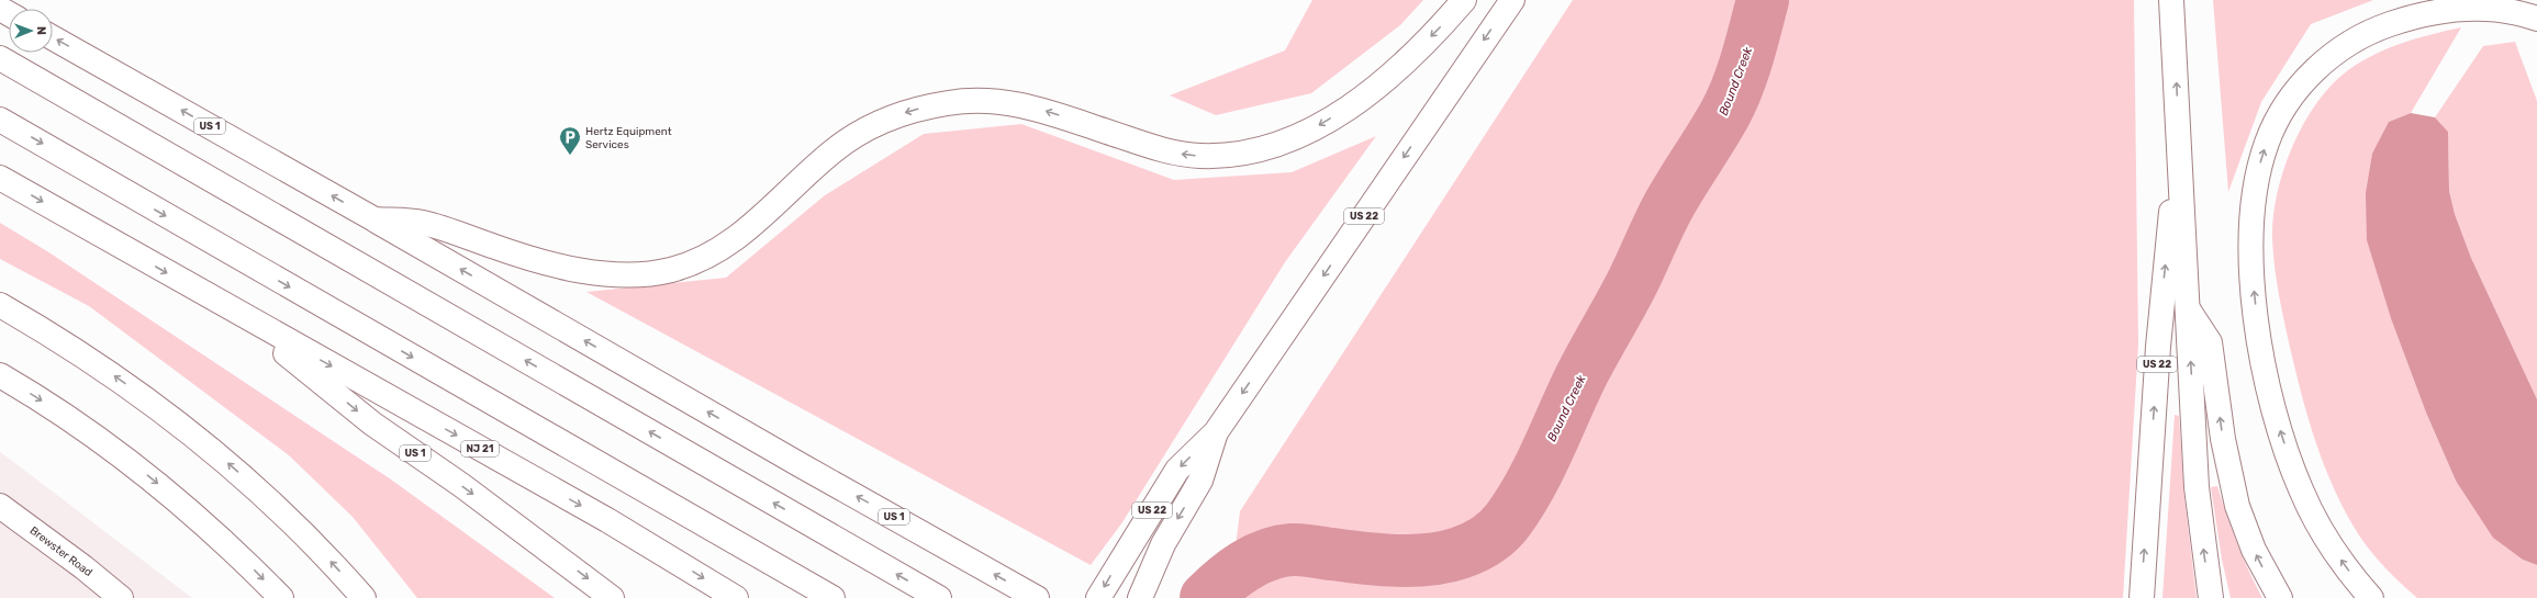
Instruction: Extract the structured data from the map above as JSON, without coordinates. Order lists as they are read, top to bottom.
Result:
{
  "streets": {
    "main road": [
      "US 1",
      "US 22",
      "NJ 21",
      "Brewster Road"
    ]
  },
  "crossings": [
    ["US 1", "NJ 21"]
  ],
  "water": ["Bound Creek"],
  "places": {
    "parking": ["Hertz Equipment Services"]
  },
  "north": "right"
}
